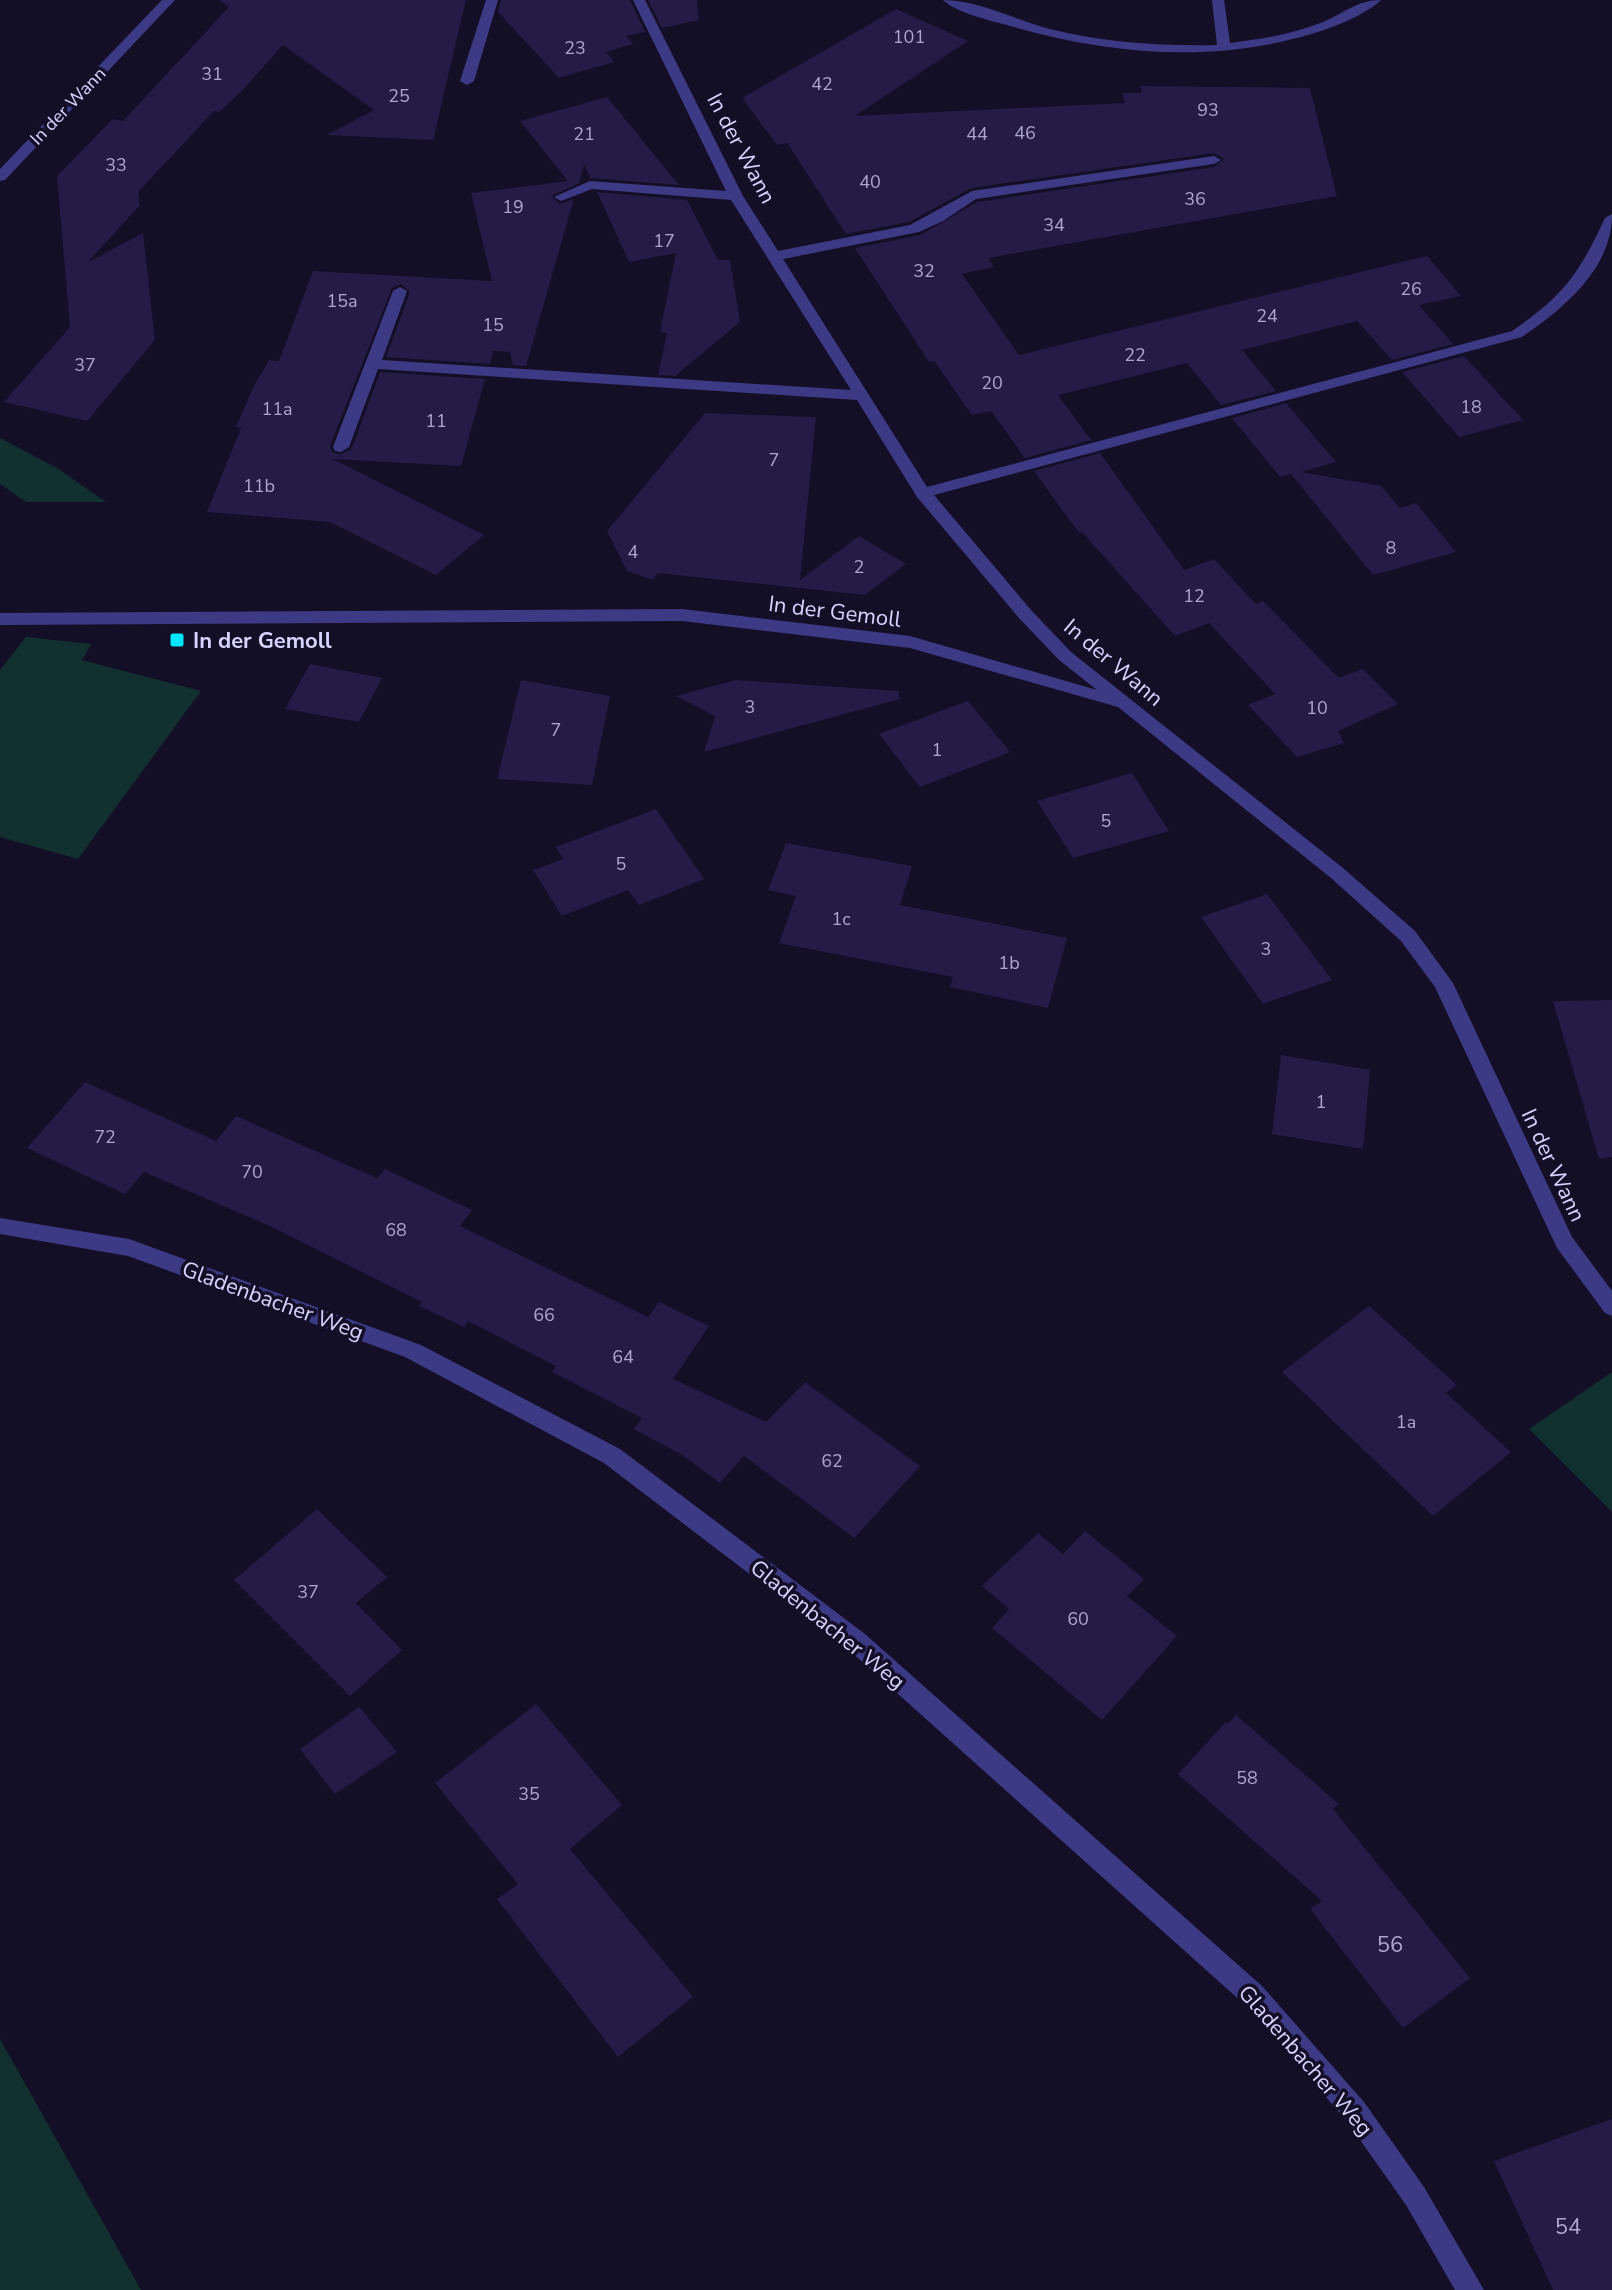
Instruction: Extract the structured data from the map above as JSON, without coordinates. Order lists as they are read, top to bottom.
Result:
{
  "streets": {
    "street": ["In der Wann", "In der Gemoll", "Gladenbacher Weg"]
  },
  "crossings": [
    ["In der Wann", "In der Gemoll"]
  ],
  "places": {
    "transit": ["In der Gemoll"]
  },
  "house_numbers": [
    "101",
    "23",
    "31",
    "42",
    "25",
    "93",
    "46",
    "21",
    "44",
    "33",
    "40",
    "36",
    "19",
    "34",
    "17",
    "32",
    "26",
    "15a",
    "24",
    "15",
    "22",
    "37",
    "20",
    "18",
    "11a",
    "11",
    "7",
    "11b",
    "8",
    "4",
    "2",
    "12",
    "3",
    "10",
    "7",
    "1",
    "5",
    "5",
    "1c",
    "3",
    "1b",
    "1",
    "72",
    "70",
    "68",
    "66",
    "64",
    "1a",
    "62",
    "37",
    "60",
    "58",
    "35",
    "56",
    "54"
  ]
}
